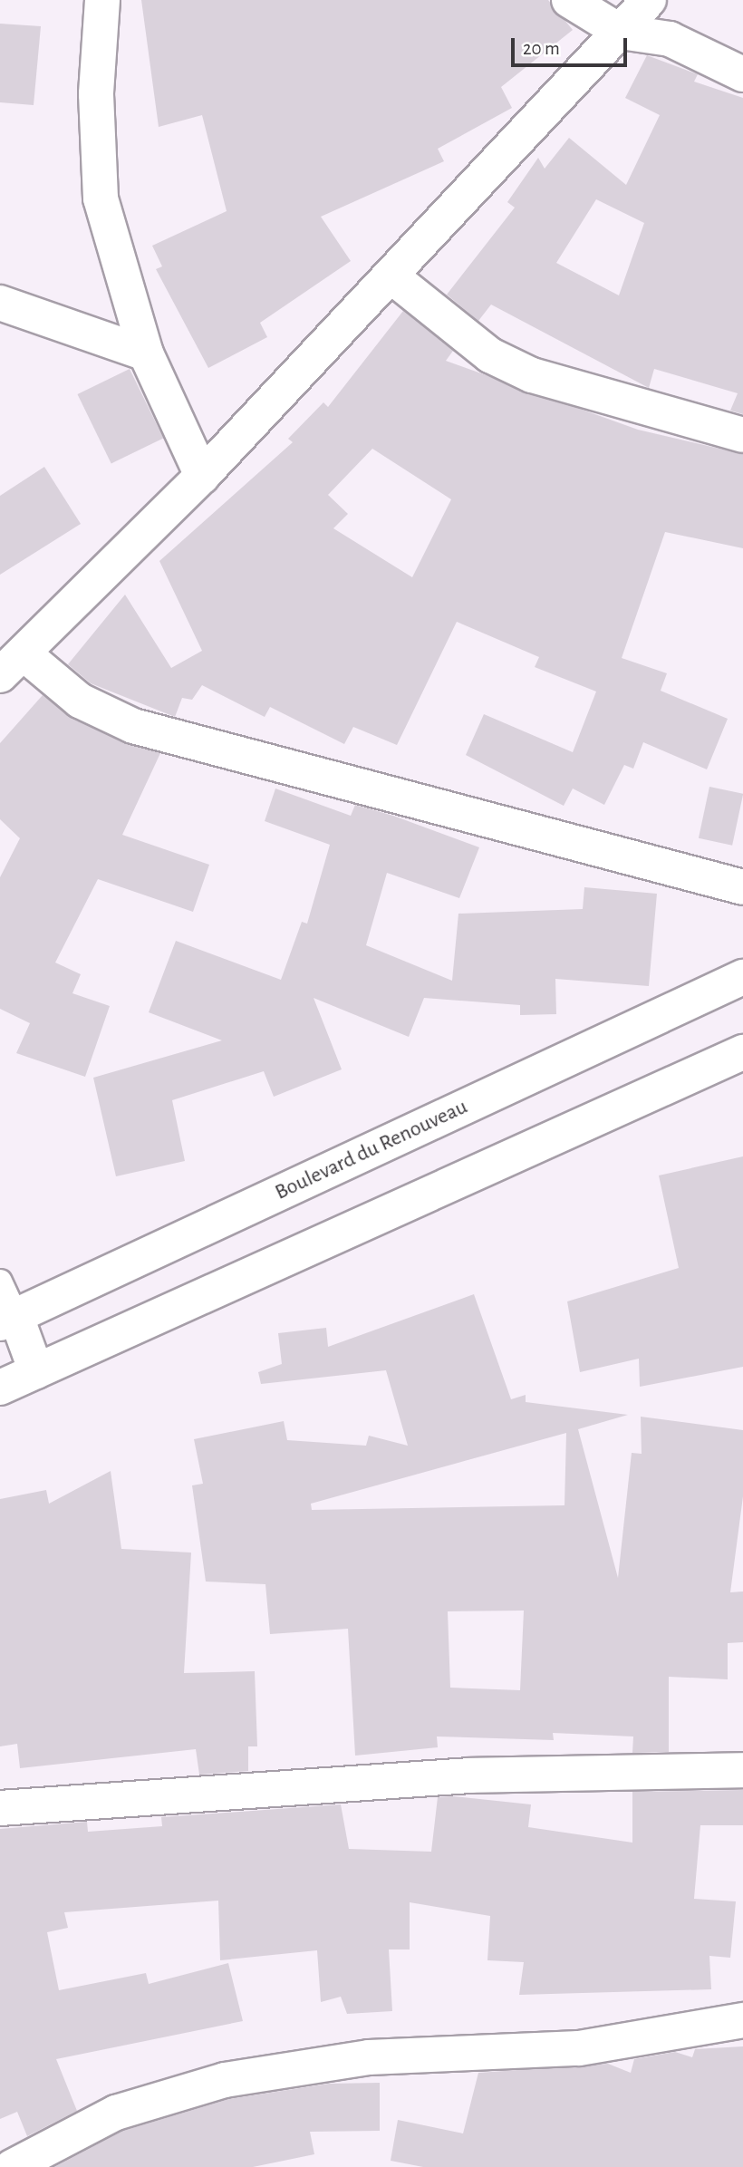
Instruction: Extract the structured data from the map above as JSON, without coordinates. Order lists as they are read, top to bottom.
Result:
{
  "streets": {
    "main road": ["Boulevard du Renouveau"]
  },
  "scale_bar": "20 m"
}
